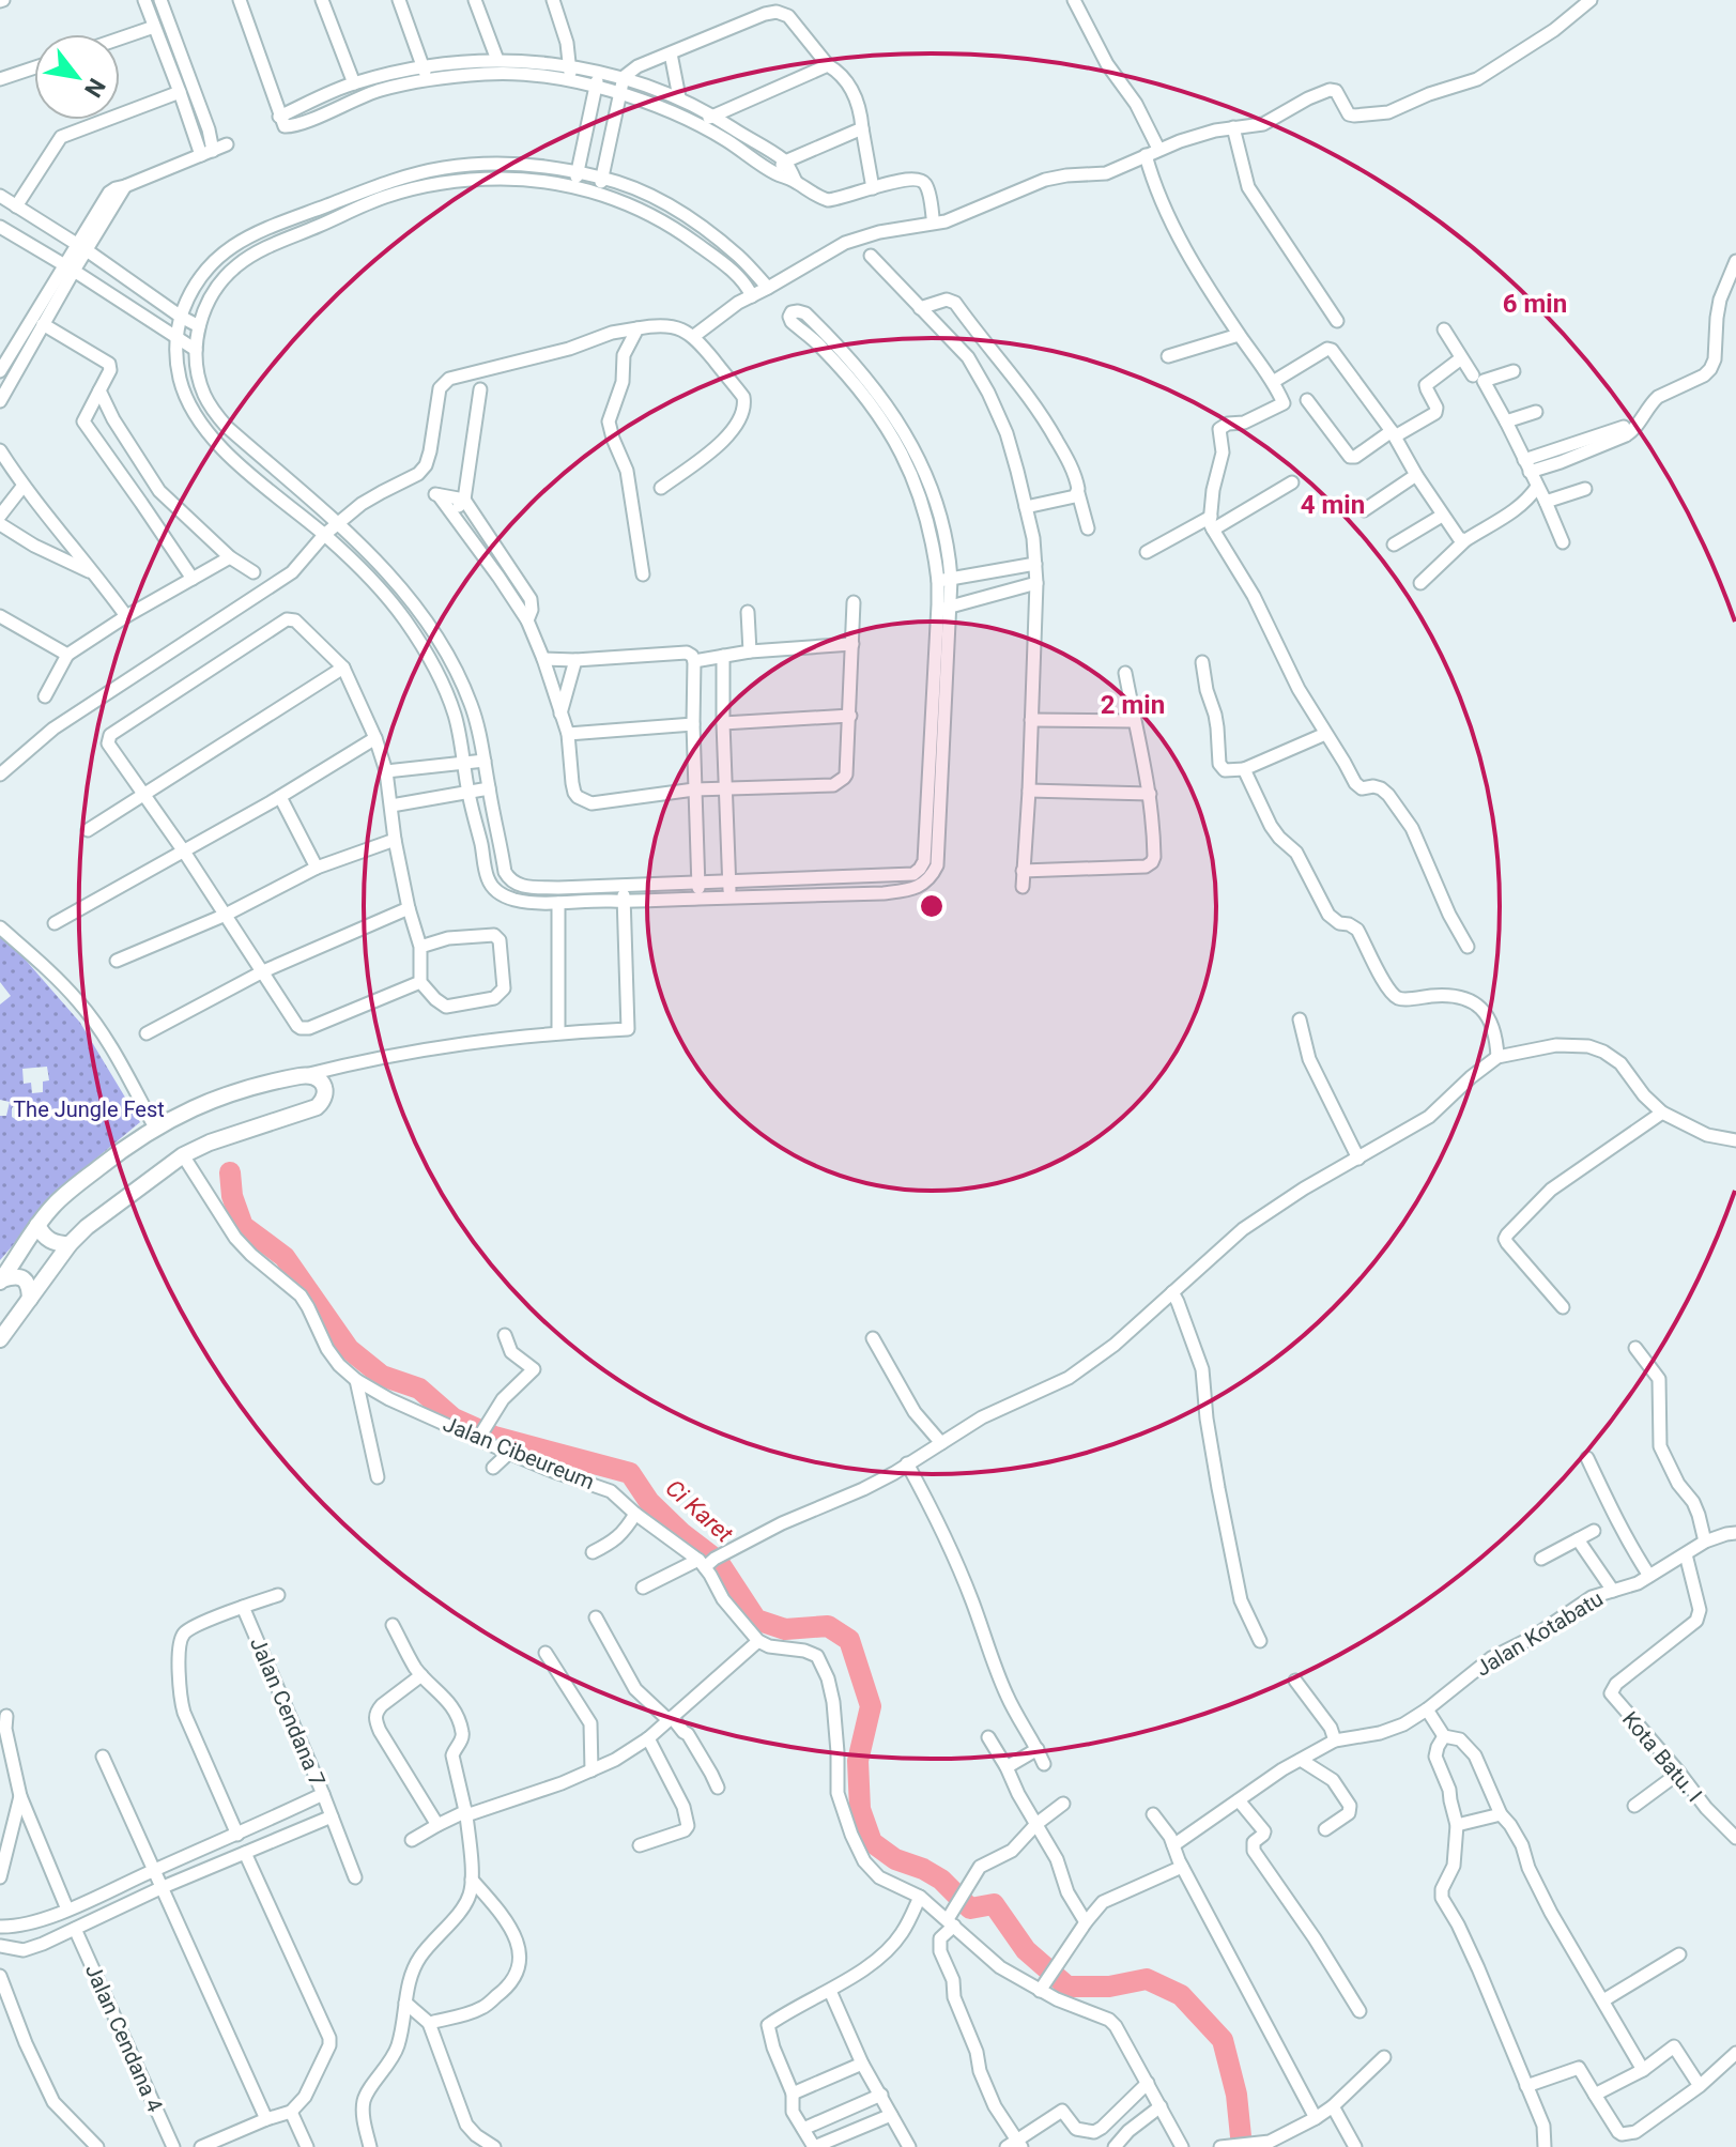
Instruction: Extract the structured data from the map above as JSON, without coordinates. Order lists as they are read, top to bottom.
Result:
{
  "streets": {
    "street": [
      "Jalan Cibeureum",
      "Jalan Kotabatu",
      "Jalan Cendana 7",
      "Kota Batu. I",
      "Jalan Cendana 4"
    ]
  },
  "crossings": [
    ["Jalan Kotabatu", "Kota Batu. I"]
  ],
  "water": ["Ci Karet"],
  "parks": ["The Jungle Fest"],
  "north": "bottom right",
  "rings": ["6 min", "4 min", "2 min"]
}
